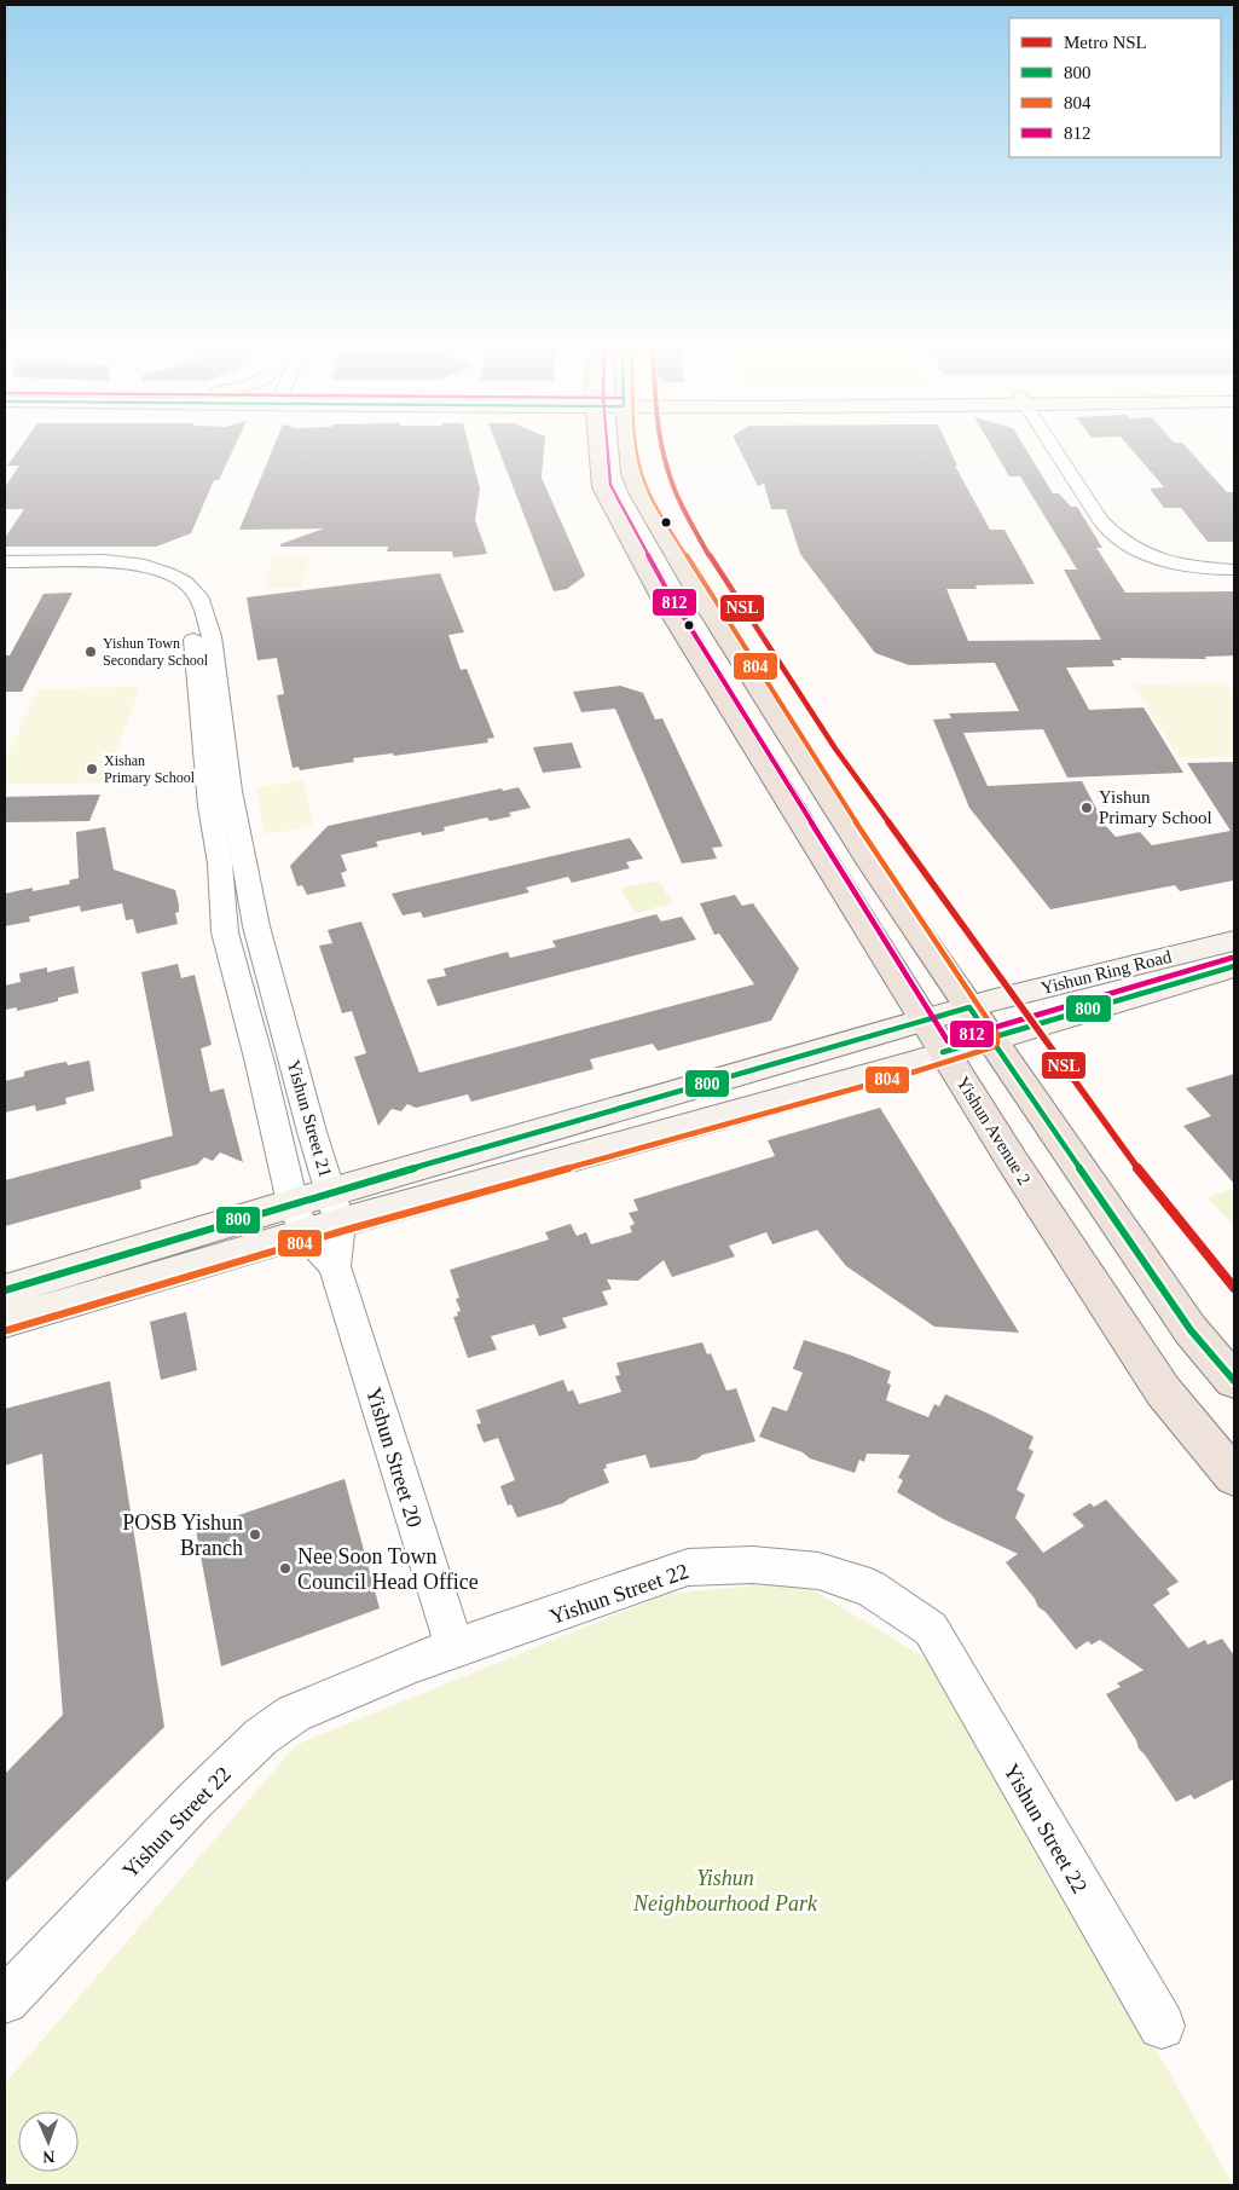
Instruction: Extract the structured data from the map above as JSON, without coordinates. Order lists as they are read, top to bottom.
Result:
{
  "streets": {
    "main road": ["Yishun Ring Road", "Yishun Avenue 2"],
    "street": ["Yishun Street 21", "Yishun Street 20", "Yishun Street 22"]
  },
  "crossings": [
    ["Yishun Ring Road", "Yishun Street 21"],
    ["Yishun Ring Road", "Yishun Avenue 2"],
    ["Yishun Street 21", "Yishun Street 20"],
    ["Yishun Street 20", "Yishun Street 22"]
  ],
  "parks": ["Yishun Neighbourhood Park"],
  "places": [
    "Yishun Town Secondary School",
    "Xishan Primary School",
    "Yishun Primary School",
    "POSB Yishun Branch",
    "Nee Soon Town Council Head Office"
  ],
  "lines": [
    "metro line NSL",
    "transit line 804",
    "transit line 812",
    "transit line 800"
  ],
  "legend": [
    "Metro NSL",
    "800",
    "804",
    "812"
  ],
  "north": "bottom"
}
